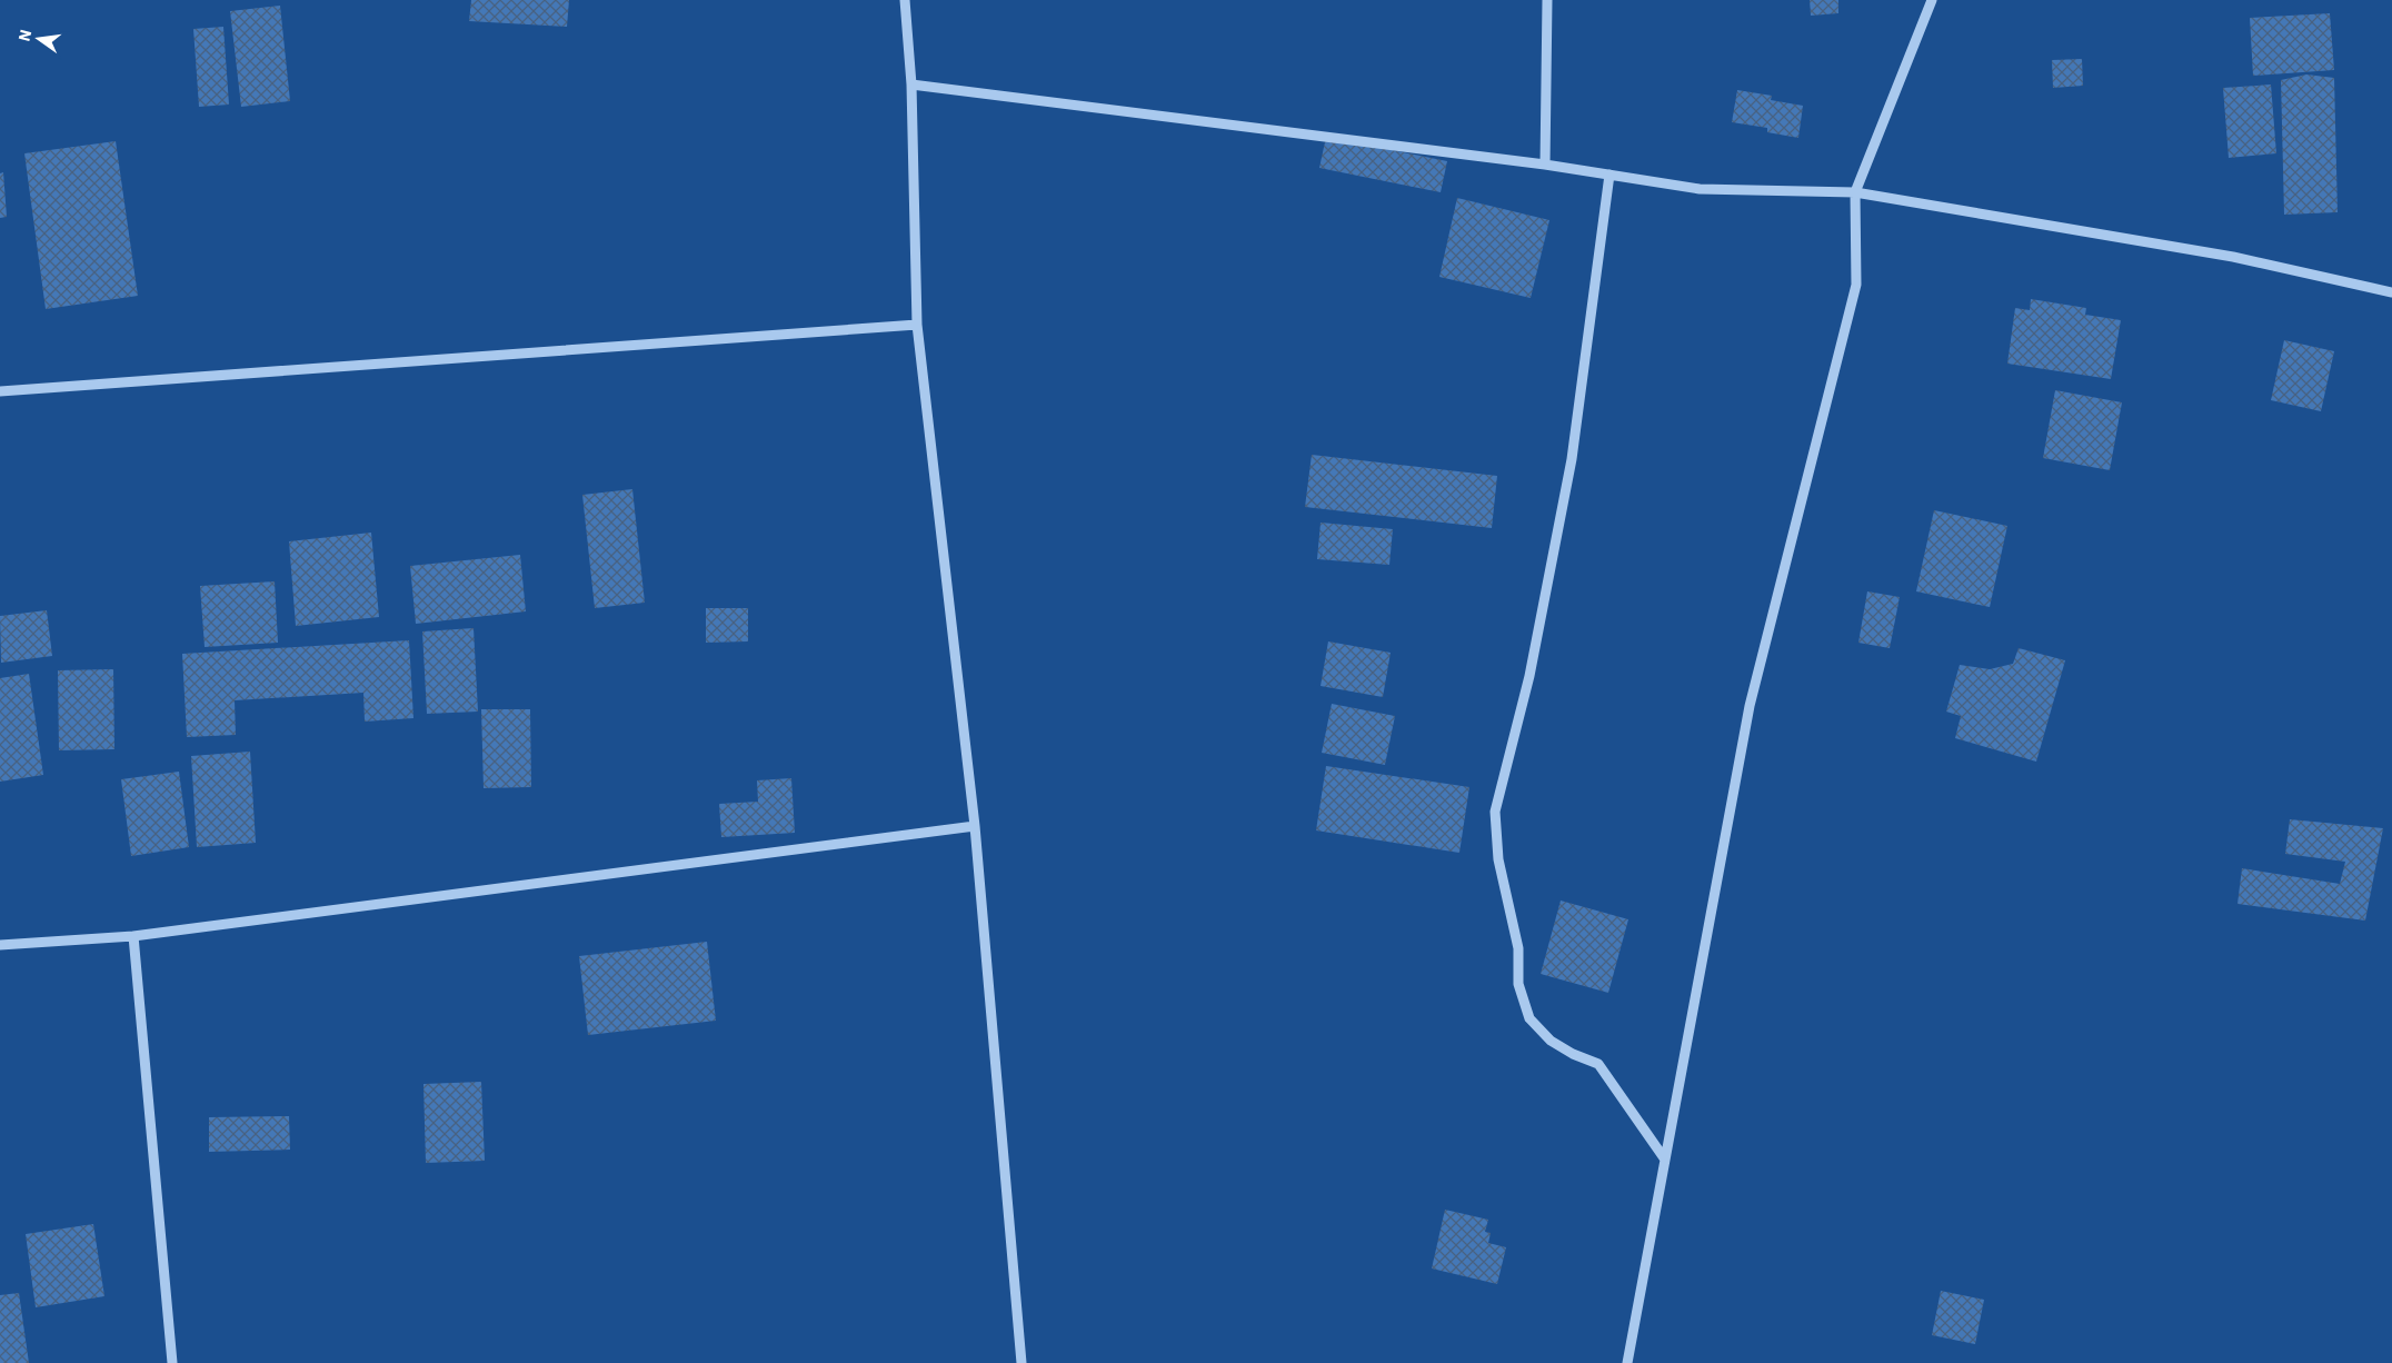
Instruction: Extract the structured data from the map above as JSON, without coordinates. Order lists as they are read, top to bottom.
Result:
{
  "north": "left"
}
